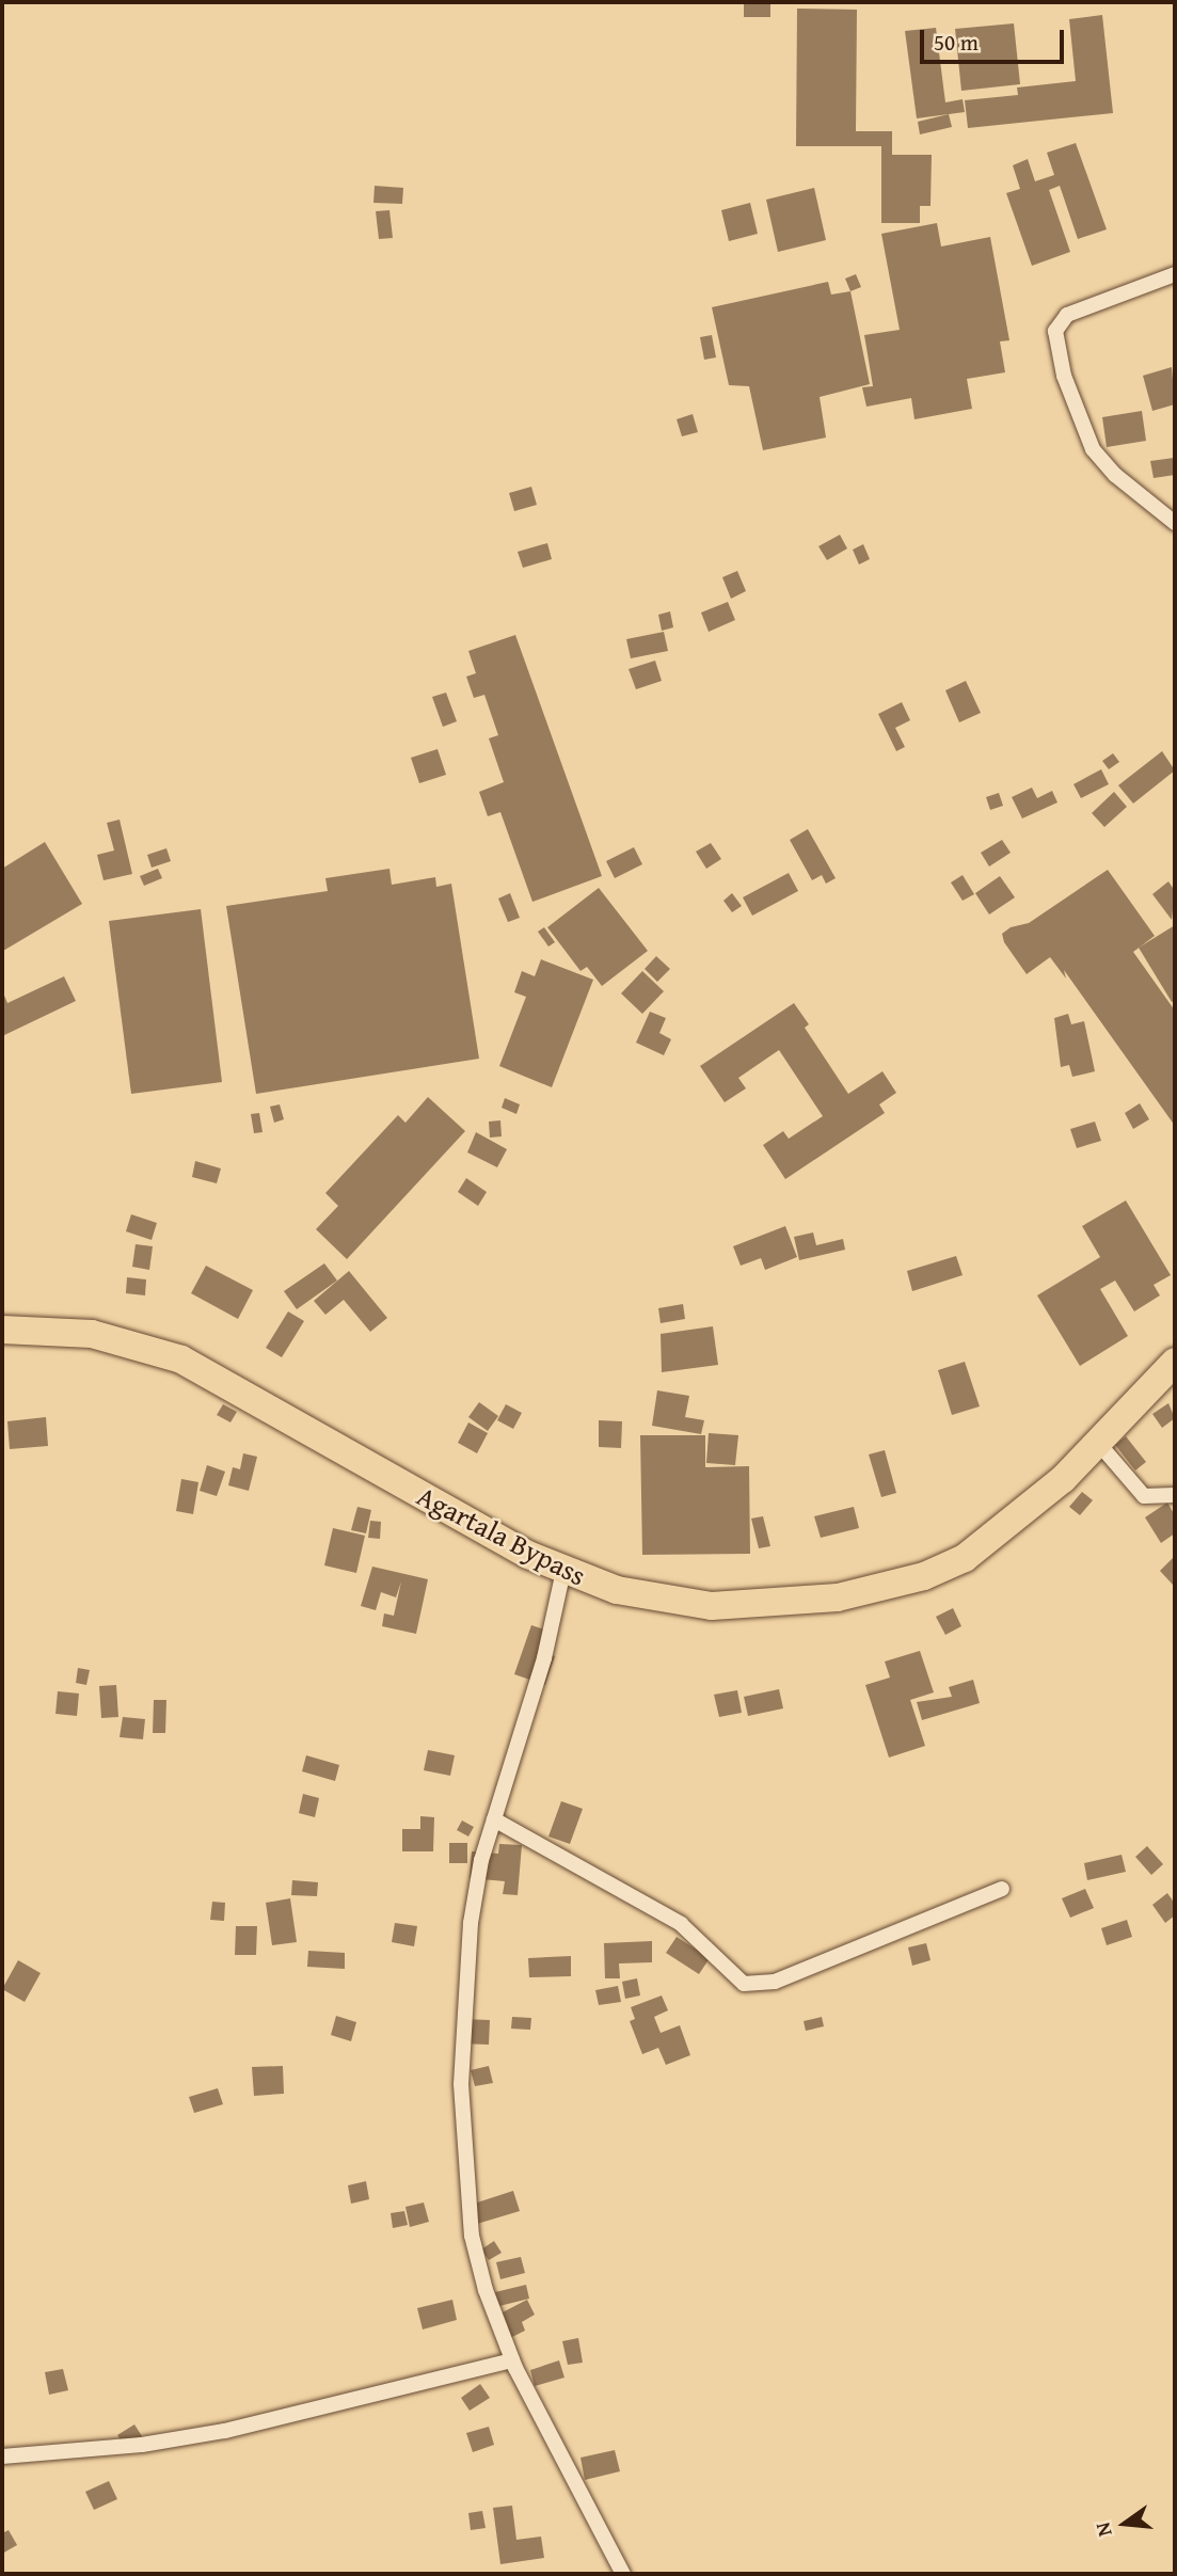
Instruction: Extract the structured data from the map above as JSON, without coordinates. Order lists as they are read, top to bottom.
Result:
{
  "streets": {
    "highway": ["Agartala Bypass"]
  },
  "scale_bar": "50 m",
  "north": "left"
}
